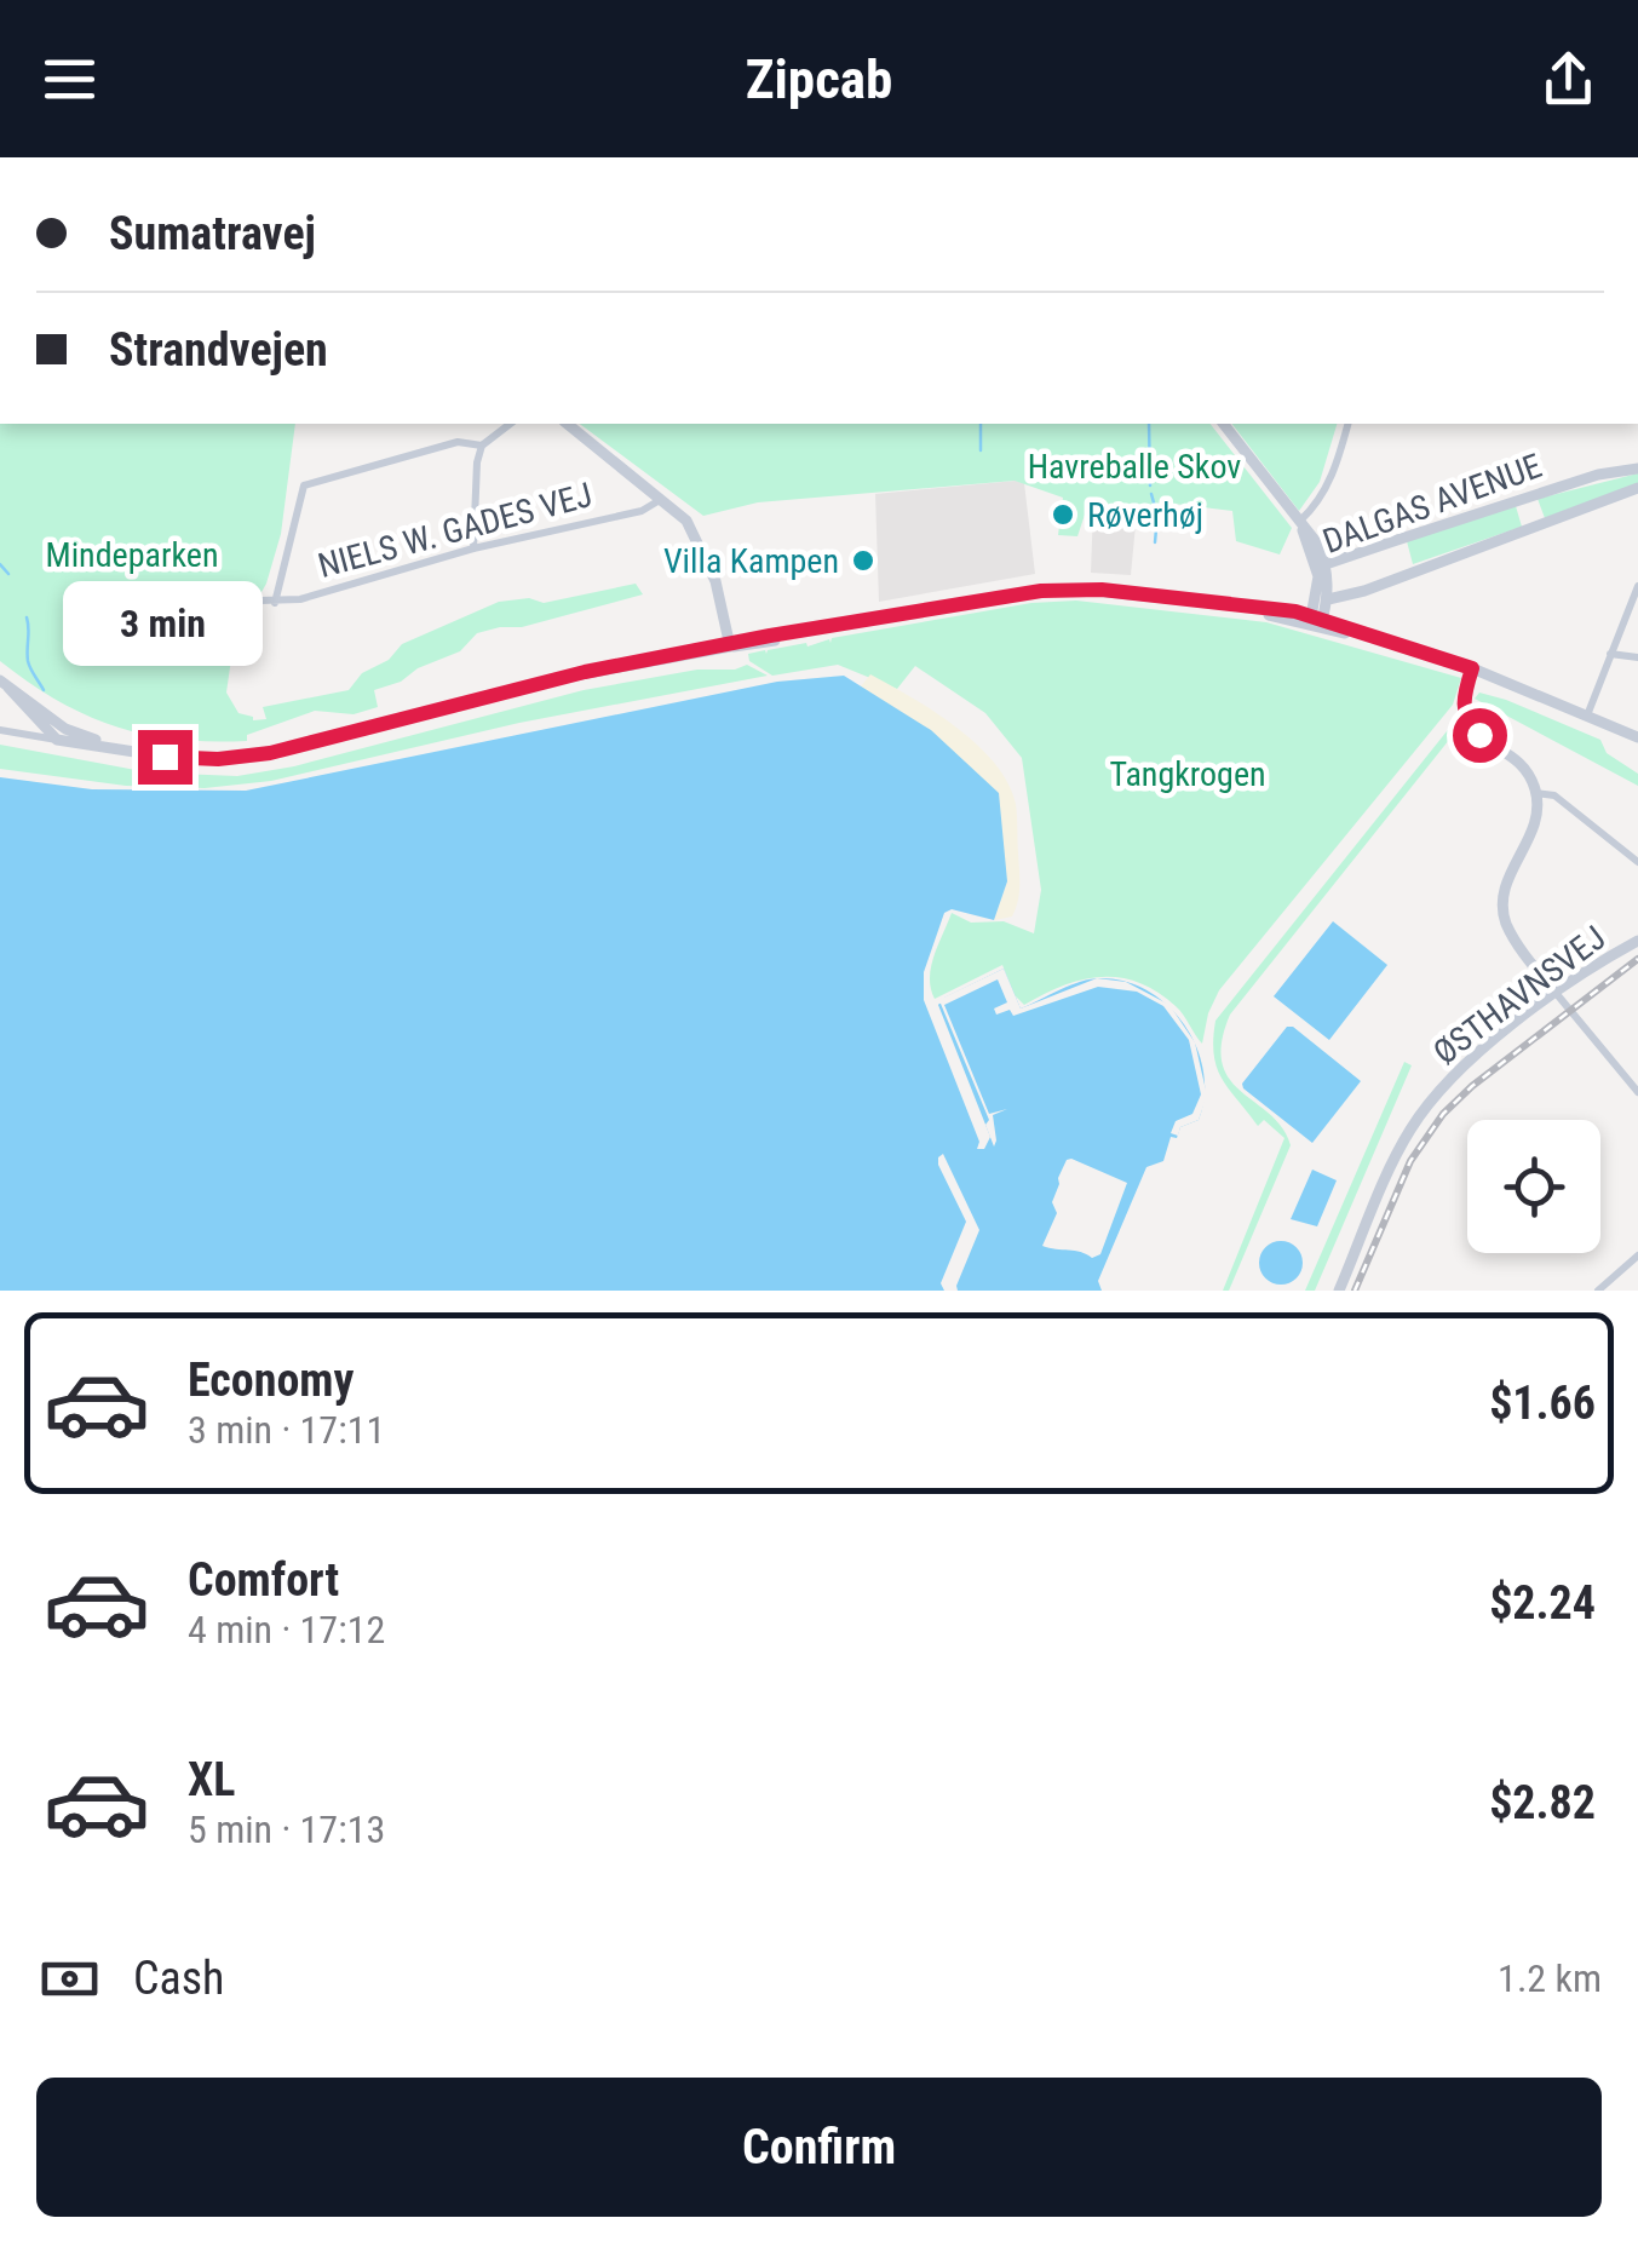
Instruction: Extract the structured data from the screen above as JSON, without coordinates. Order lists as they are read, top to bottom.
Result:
{
  "streets": {
    "street": ["DALGAS AVENUE", "NIELS W. GADES VEJ", "ØSTHAVNSVEJ"]
  },
  "parks": ["Havreballe Skov", "Mindeparken", "Tangkrogen"],
  "places": ["Røverhøj", "Villa Kampen"],
  "page": {
    "header": "Zipcab",
    "banner": ["Sumatravej", "Strandvejen"],
    "bubble": "3 min",
    "list": [
      {
        "name": "Economy",
        "note": "3 min · 17:11",
        "value": "$1.66"
      },
      {
        "name": "Comfort",
        "note": "4 min · 17:12",
        "value": "$2.24"
      },
      {
        "name": "XL",
        "note": "5 min · 17:13",
        "value": "$2.82"
      }
    ],
    "pay": ["Cash", "1.2 km"],
    "buttons": "Confirm"
  }
}
